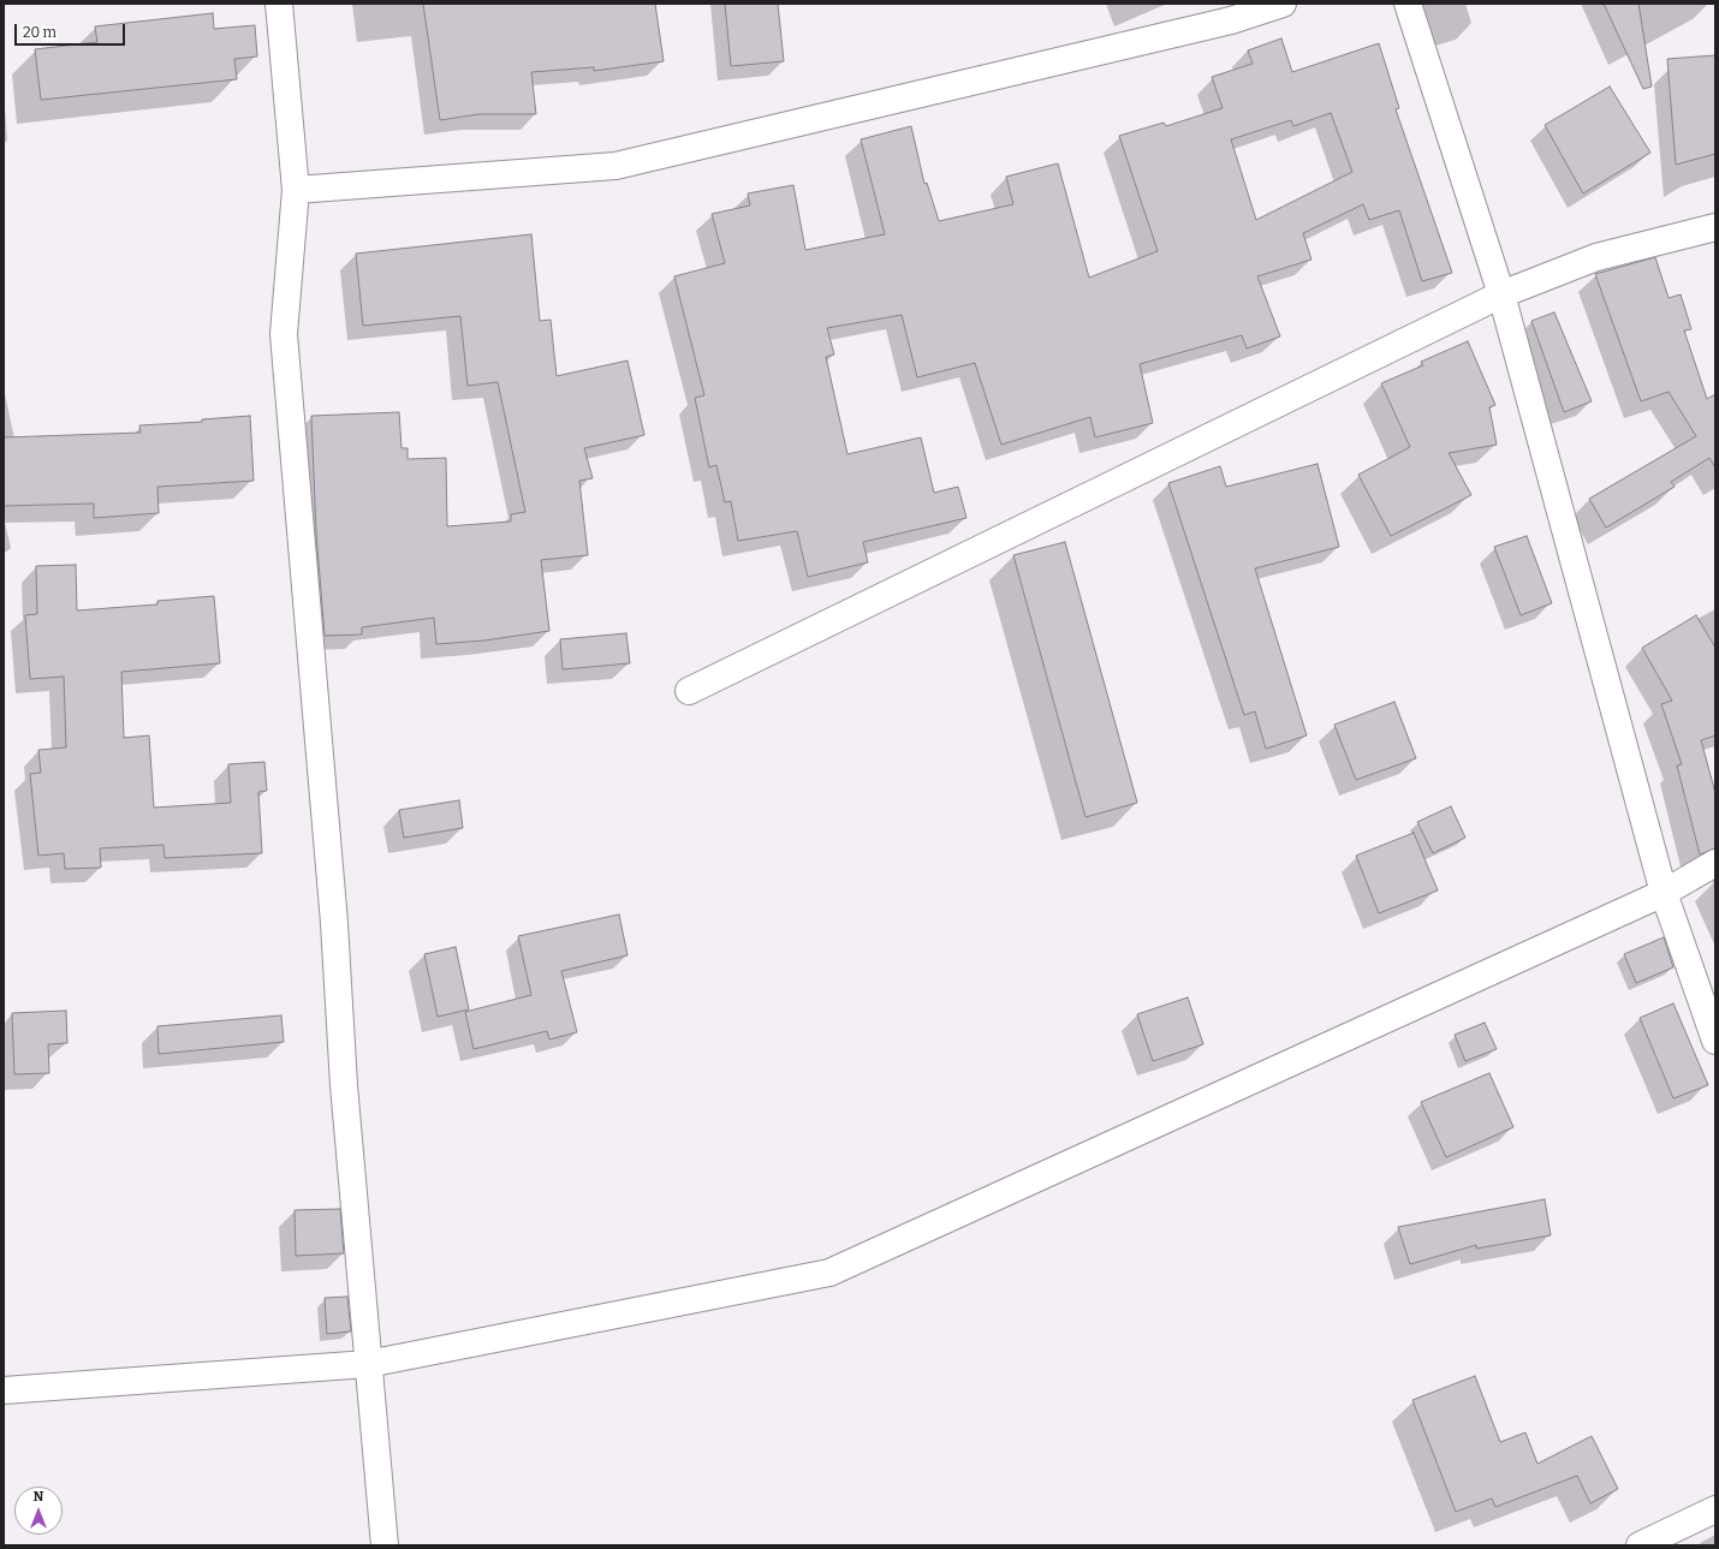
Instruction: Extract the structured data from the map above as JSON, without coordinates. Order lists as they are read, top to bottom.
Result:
{
  "scale_bar": "20 m",
  "north": "top"
}
